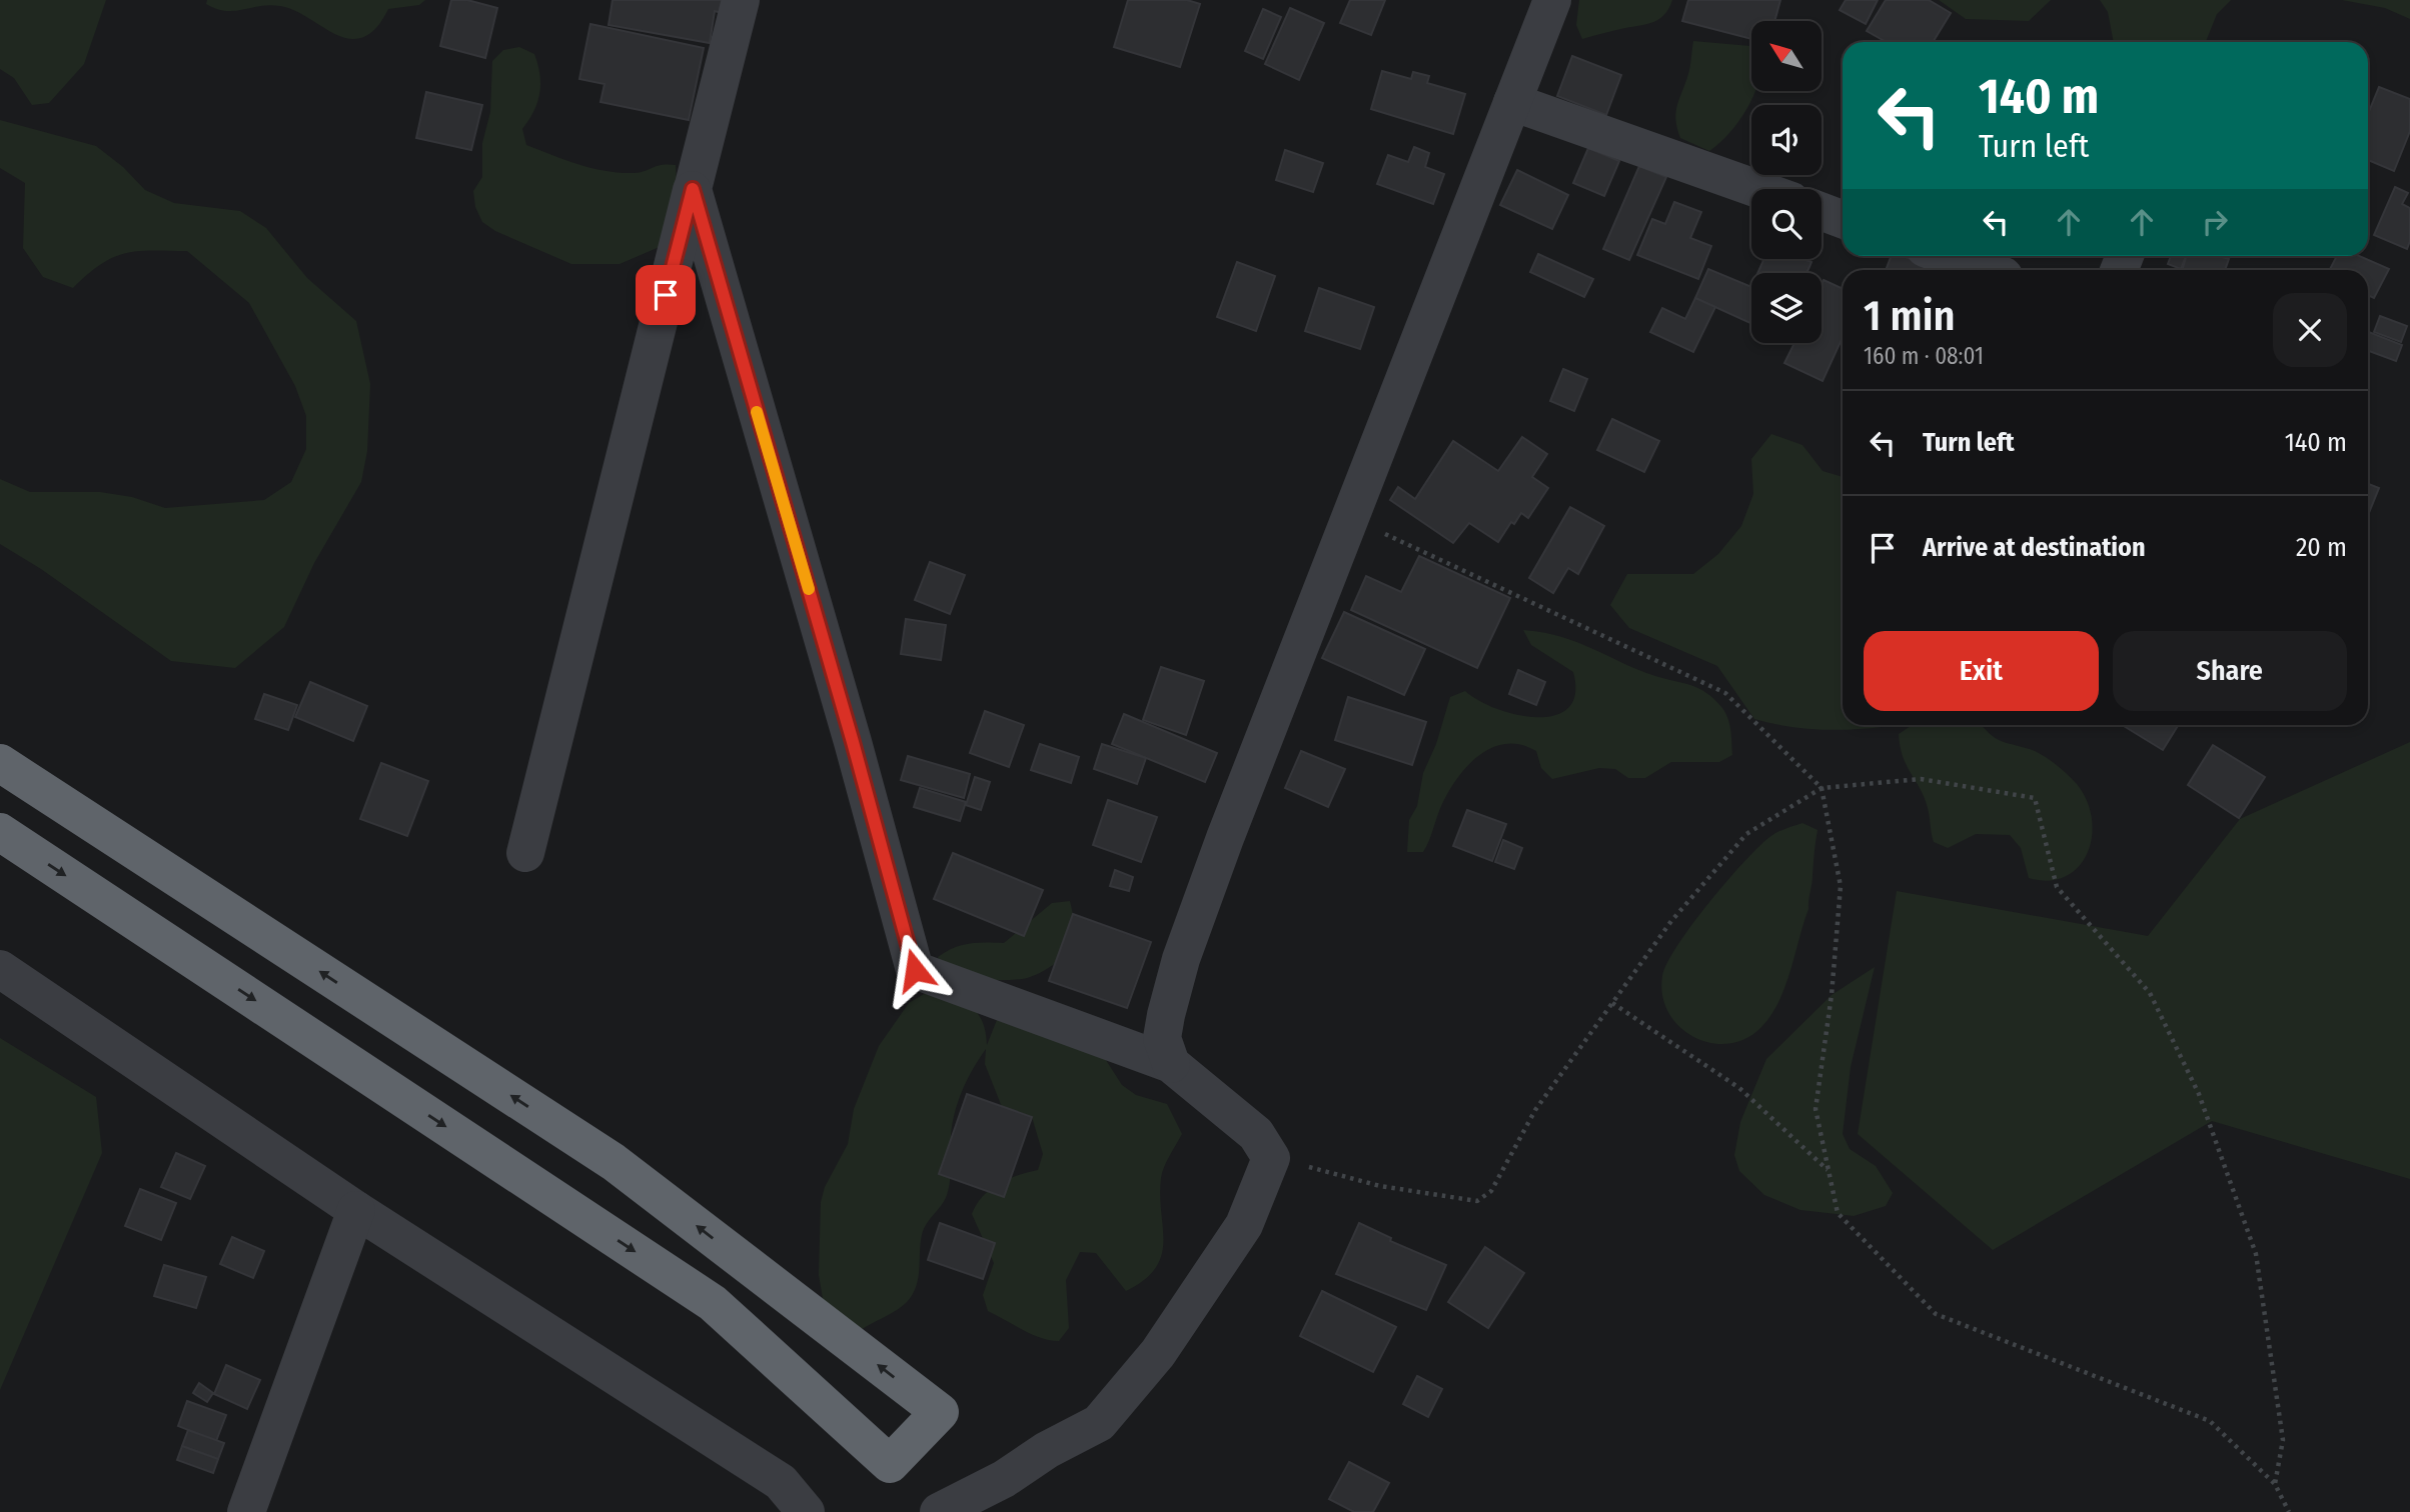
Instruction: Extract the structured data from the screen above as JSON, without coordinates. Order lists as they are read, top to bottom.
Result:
{
  "north": "top left",
  "page": {
    "turn": ["140 m", "Turn left"],
    "heading": ["1 min", "160 m · 08:01"],
    "list": [
      {
        "name": "Turn left",
        "value": "140 m"
      },
      {
        "name": "Arrive at destination",
        "value": "20 m"
      }
    ],
    "buttons": ["Exit", "Share"]
  }
}
